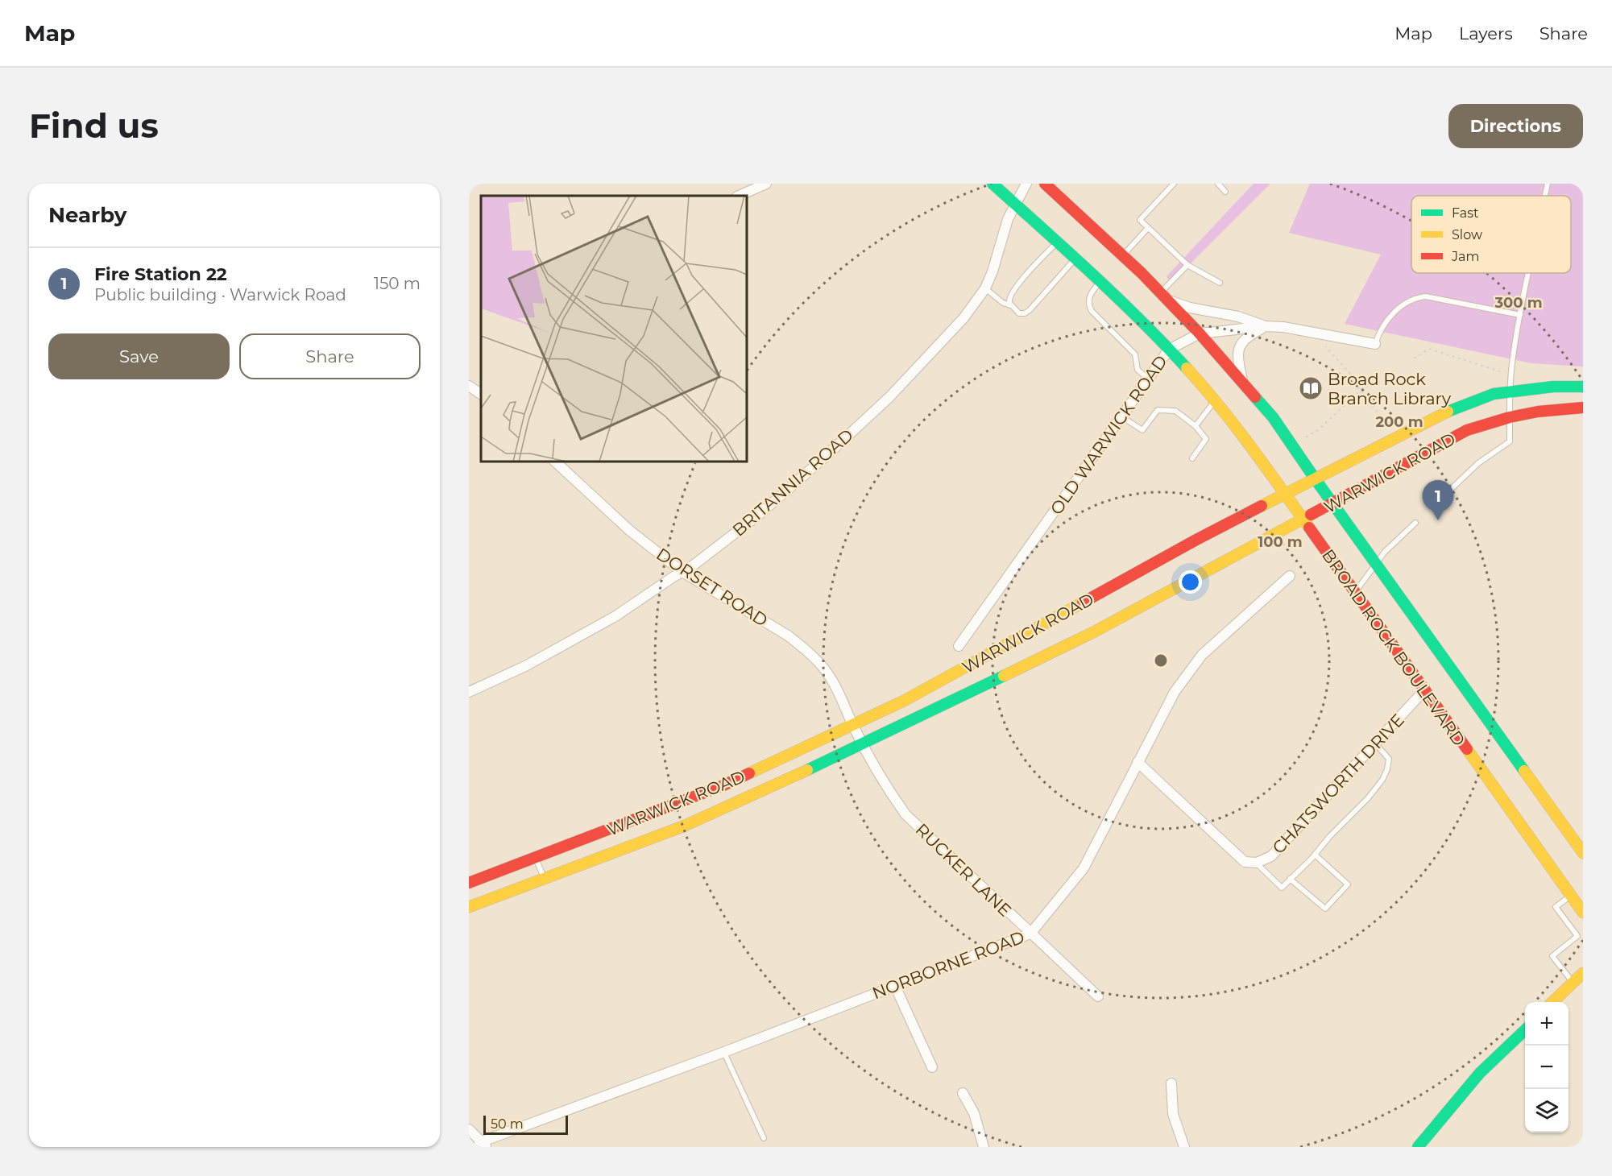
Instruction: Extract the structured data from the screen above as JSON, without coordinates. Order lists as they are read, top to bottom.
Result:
{
  "streets": {
    "main road": ["WARWICK ROAD", "BROAD ROCK BOULEVARD"],
    "street": [
      "OLD WARWICK ROAD",
      "BRITANNIA ROAD",
      "DORSET ROAD",
      "CHATSWORTH DRIVE",
      "RUCKER LANE",
      "NORBORNE ROAD"
    ]
  },
  "crossings": [
    ["OLD WARWICK ROAD", "BROAD ROCK BOULEVARD"],
    ["WARWICK ROAD", "DORSET ROAD"],
    ["WARWICK ROAD", "BROAD ROCK BOULEVARD"],
    ["WARWICK ROAD", "RUCKER LANE"],
    ["BRITANNIA ROAD", "DORSET ROAD"],
    ["BRITANNIA ROAD", "BROAD ROCK BOULEVARD"],
    ["DORSET ROAD", "RUCKER LANE"],
    ["BROAD ROCK BOULEVARD", "CHATSWORTH DRIVE"],
    ["CHATSWORTH DRIVE", "NORBORNE ROAD"],
    ["RUCKER LANE", "NORBORNE ROAD"]
  ],
  "places": {
    "library": ["Broad Rock Branch Library"]
  },
  "legend": ["Fast", "Slow", "Jam"],
  "scale_bar": "50 m",
  "page": {
    "header": "Map",
    "nav": ["Map", "Layers", "Share"],
    "buttons": [
      "Directions",
      ["Save", "Share"]
    ],
    "title": "Find us",
    "heading": "Nearby",
    "list": [
      {
        "mark": "1",
        "name": "Fire Station 22",
        "note": "Public building · Warwick Road",
        "value": "150 m"
      }
    ],
    "pins": "1",
    "map_buttons": ["+", "−"],
    "scale": "50 m"
  },
  "rings": ["300 m", "200 m", "100 m"]
}
